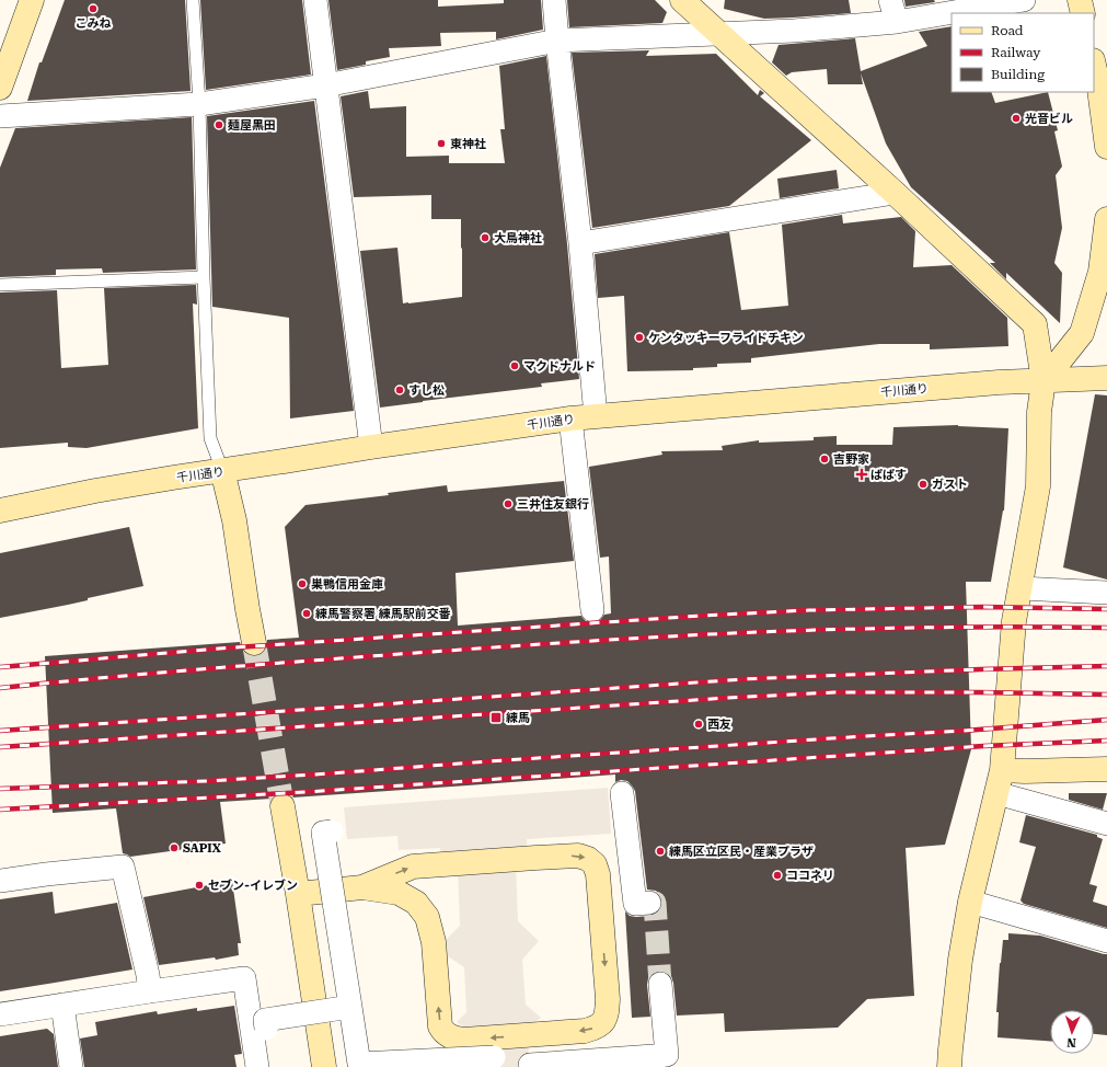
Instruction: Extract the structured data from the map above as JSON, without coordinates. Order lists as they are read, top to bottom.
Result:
{
  "streets": {
    "street": ["千川通り"]
  },
  "places": {
    "other": [
      "こみね",
      "光音ビル",
      "麺屋黒田",
      "東神社",
      "大鳥神社",
      "ケンタッキーフライドチキン",
      "マクドナルド",
      "すし松",
      "吉野家",
      "ガスト",
      "三井住友銀行",
      "巣鴨信用金庫",
      "練馬警察署 練馬駅前交番",
      "西友",
      "SAPIX",
      "練馬区立区民・産業プラザ",
      "ココネリ",
      "セブン-イレブン"
    ],
    "health": ["ぱぱす"],
    "transit": ["練馬"]
  },
  "legend": ["Road", "Railway", "Building"],
  "north": "bottom"
}
